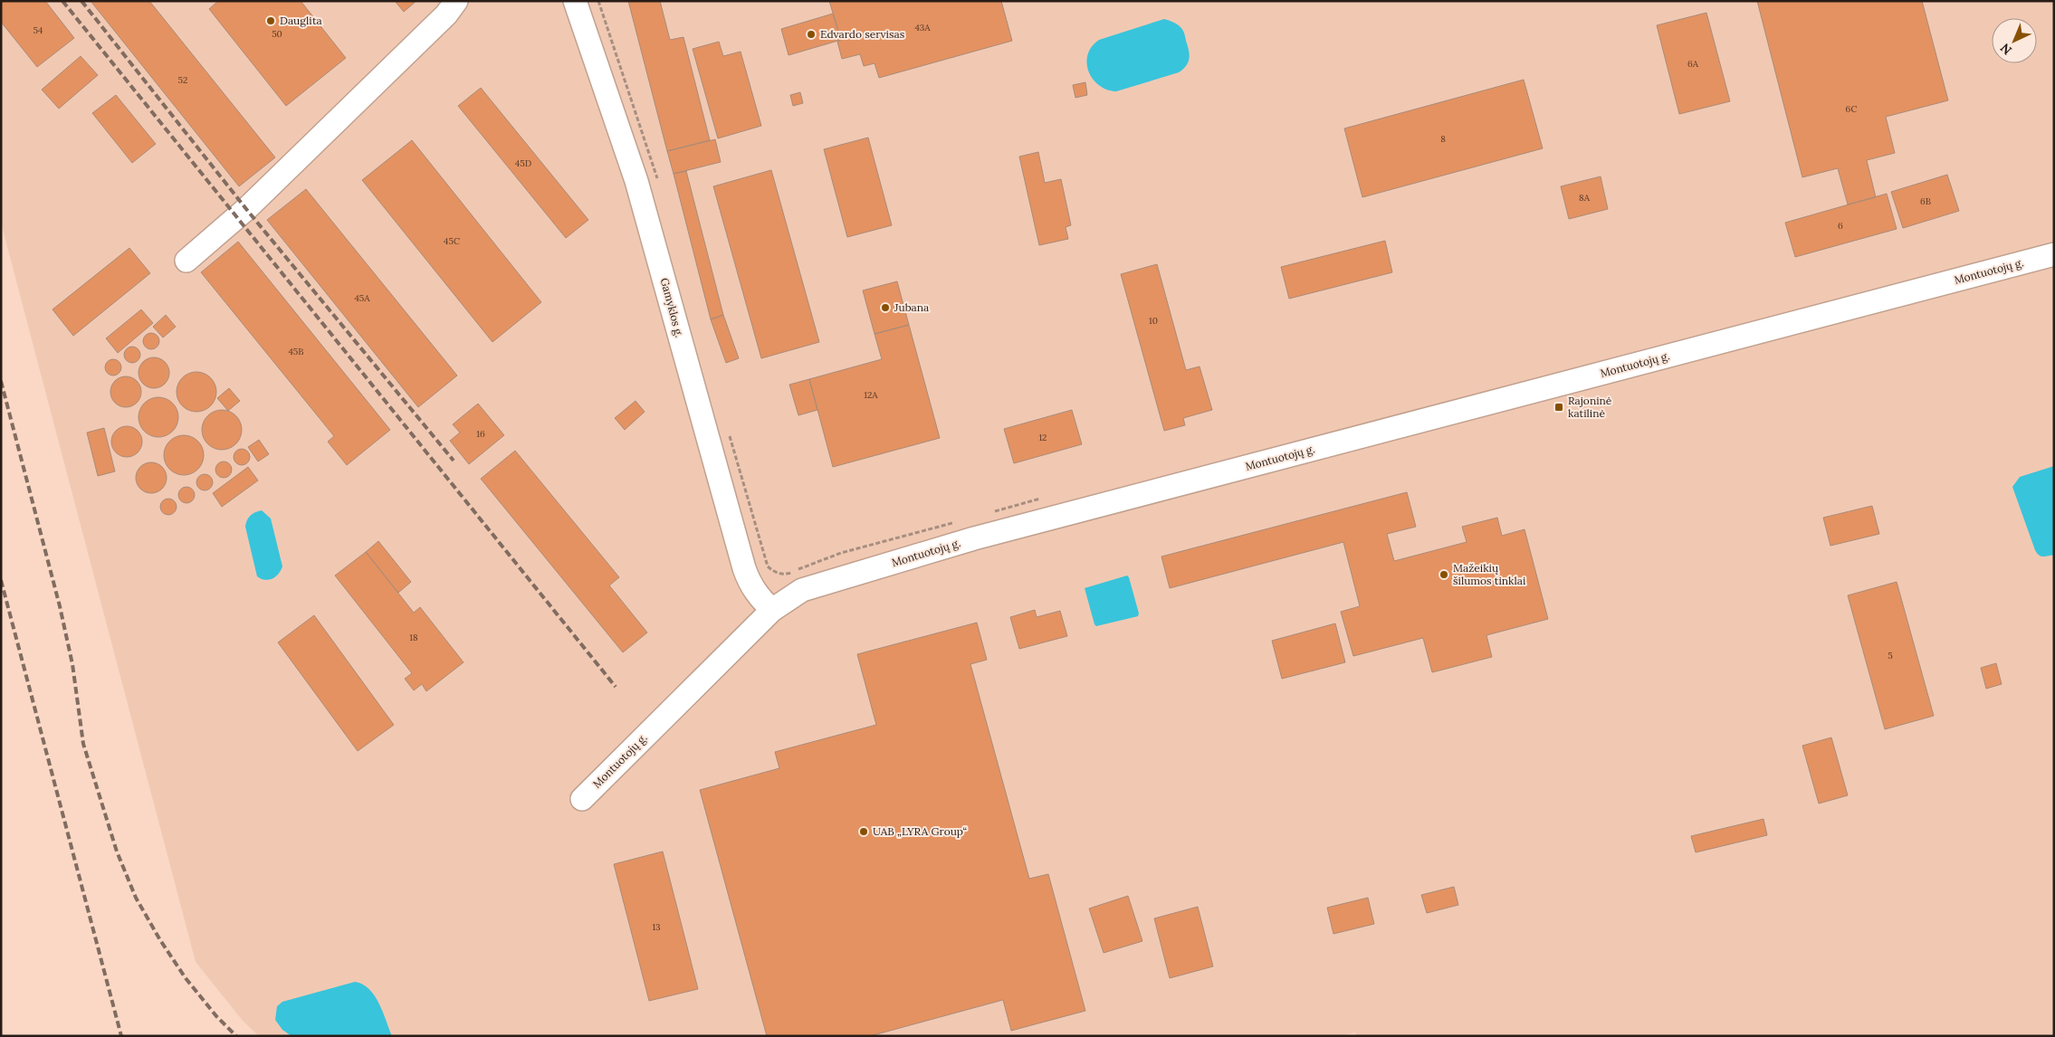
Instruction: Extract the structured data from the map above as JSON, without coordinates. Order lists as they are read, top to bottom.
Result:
{
  "streets": {
    "street": ["Montuotojų g.", "Gamyklos g."]
  },
  "crossings": [
    ["Montuotojų g.", "Gamyklos g."]
  ],
  "places": {
    "other": [
      "Dauglita",
      "Edvardo servisas",
      "Jubana",
      "Mažeikių šilumos tinklai",
      "UAB „LYRA Group“"
    ],
    "transit": ["Rajoninė katilinė"]
  },
  "house_numbers": [
    "43A",
    "54",
    "50",
    "6A",
    "52",
    "6C",
    "8",
    "45D",
    "8A",
    "6B",
    "6",
    "45C",
    "45A",
    "10",
    "45B",
    "12A",
    "16",
    "12",
    "18",
    "5",
    "13"
  ],
  "north": "bottom left"
}
